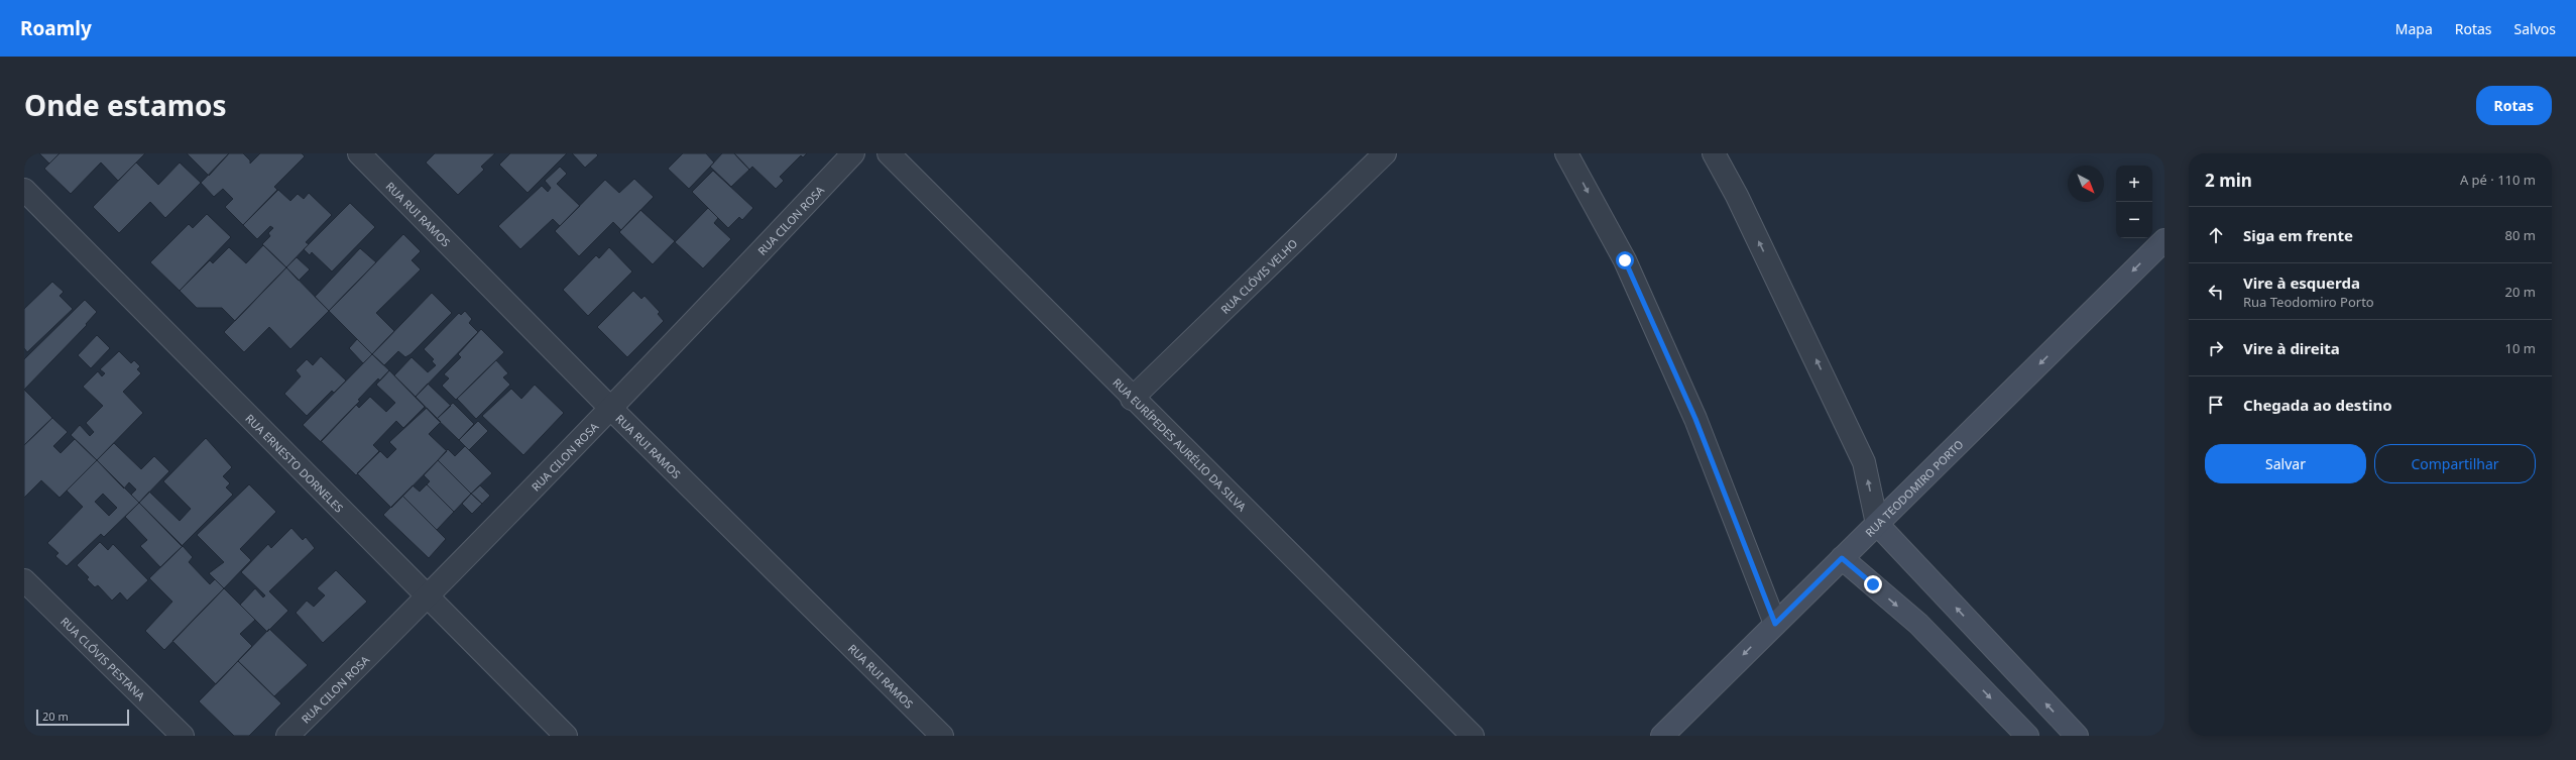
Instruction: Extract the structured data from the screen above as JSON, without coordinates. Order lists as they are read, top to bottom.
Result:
{
  "streets": {
    "main road": ["RUA TEODOMIRO PORTO"],
    "street": [
      "RUA RUI RAMOS",
      "RUA CILON ROSA",
      "RUA CLÓVIS VELHO",
      "RUA EURÍPEDES AURÉLIO DA SILVA",
      "RUA ERNESTO DORNELES",
      "RUA CLÓVIS PESTANA"
    ]
  },
  "crossings": [
    ["RUA RUI RAMOS", "RUA CILON ROSA"],
    ["RUA CILON ROSA", "RUA ERNESTO DORNELES"],
    ["RUA CLÓVIS VELHO", "RUA EURÍPEDES AURÉLIO DA SILVA"]
  ],
  "one_way": ["RUA TEODOMIRO PORTO"],
  "scale_bar": "20 m",
  "north": "bottom right",
  "page": {
    "header": "Roamly",
    "nav": ["Mapa", "Rotas", "Salvos"],
    "title": "Onde estamos",
    "buttons": [
      "Rotas",
      ["Salvar", "Compartilhar"]
    ],
    "heading": ["2 min", "A pé · 110 m"],
    "map_buttons": ["+", "−"],
    "list": [
      ["Siga em frente", "80 m"],
      ["Vire à esquerda", "Rua Teodomiro Porto", "20 m"],
      ["Vire à direita", "10 m"],
      "Chegada ao destino"
    ],
    "scale": "20 m"
  }
}
